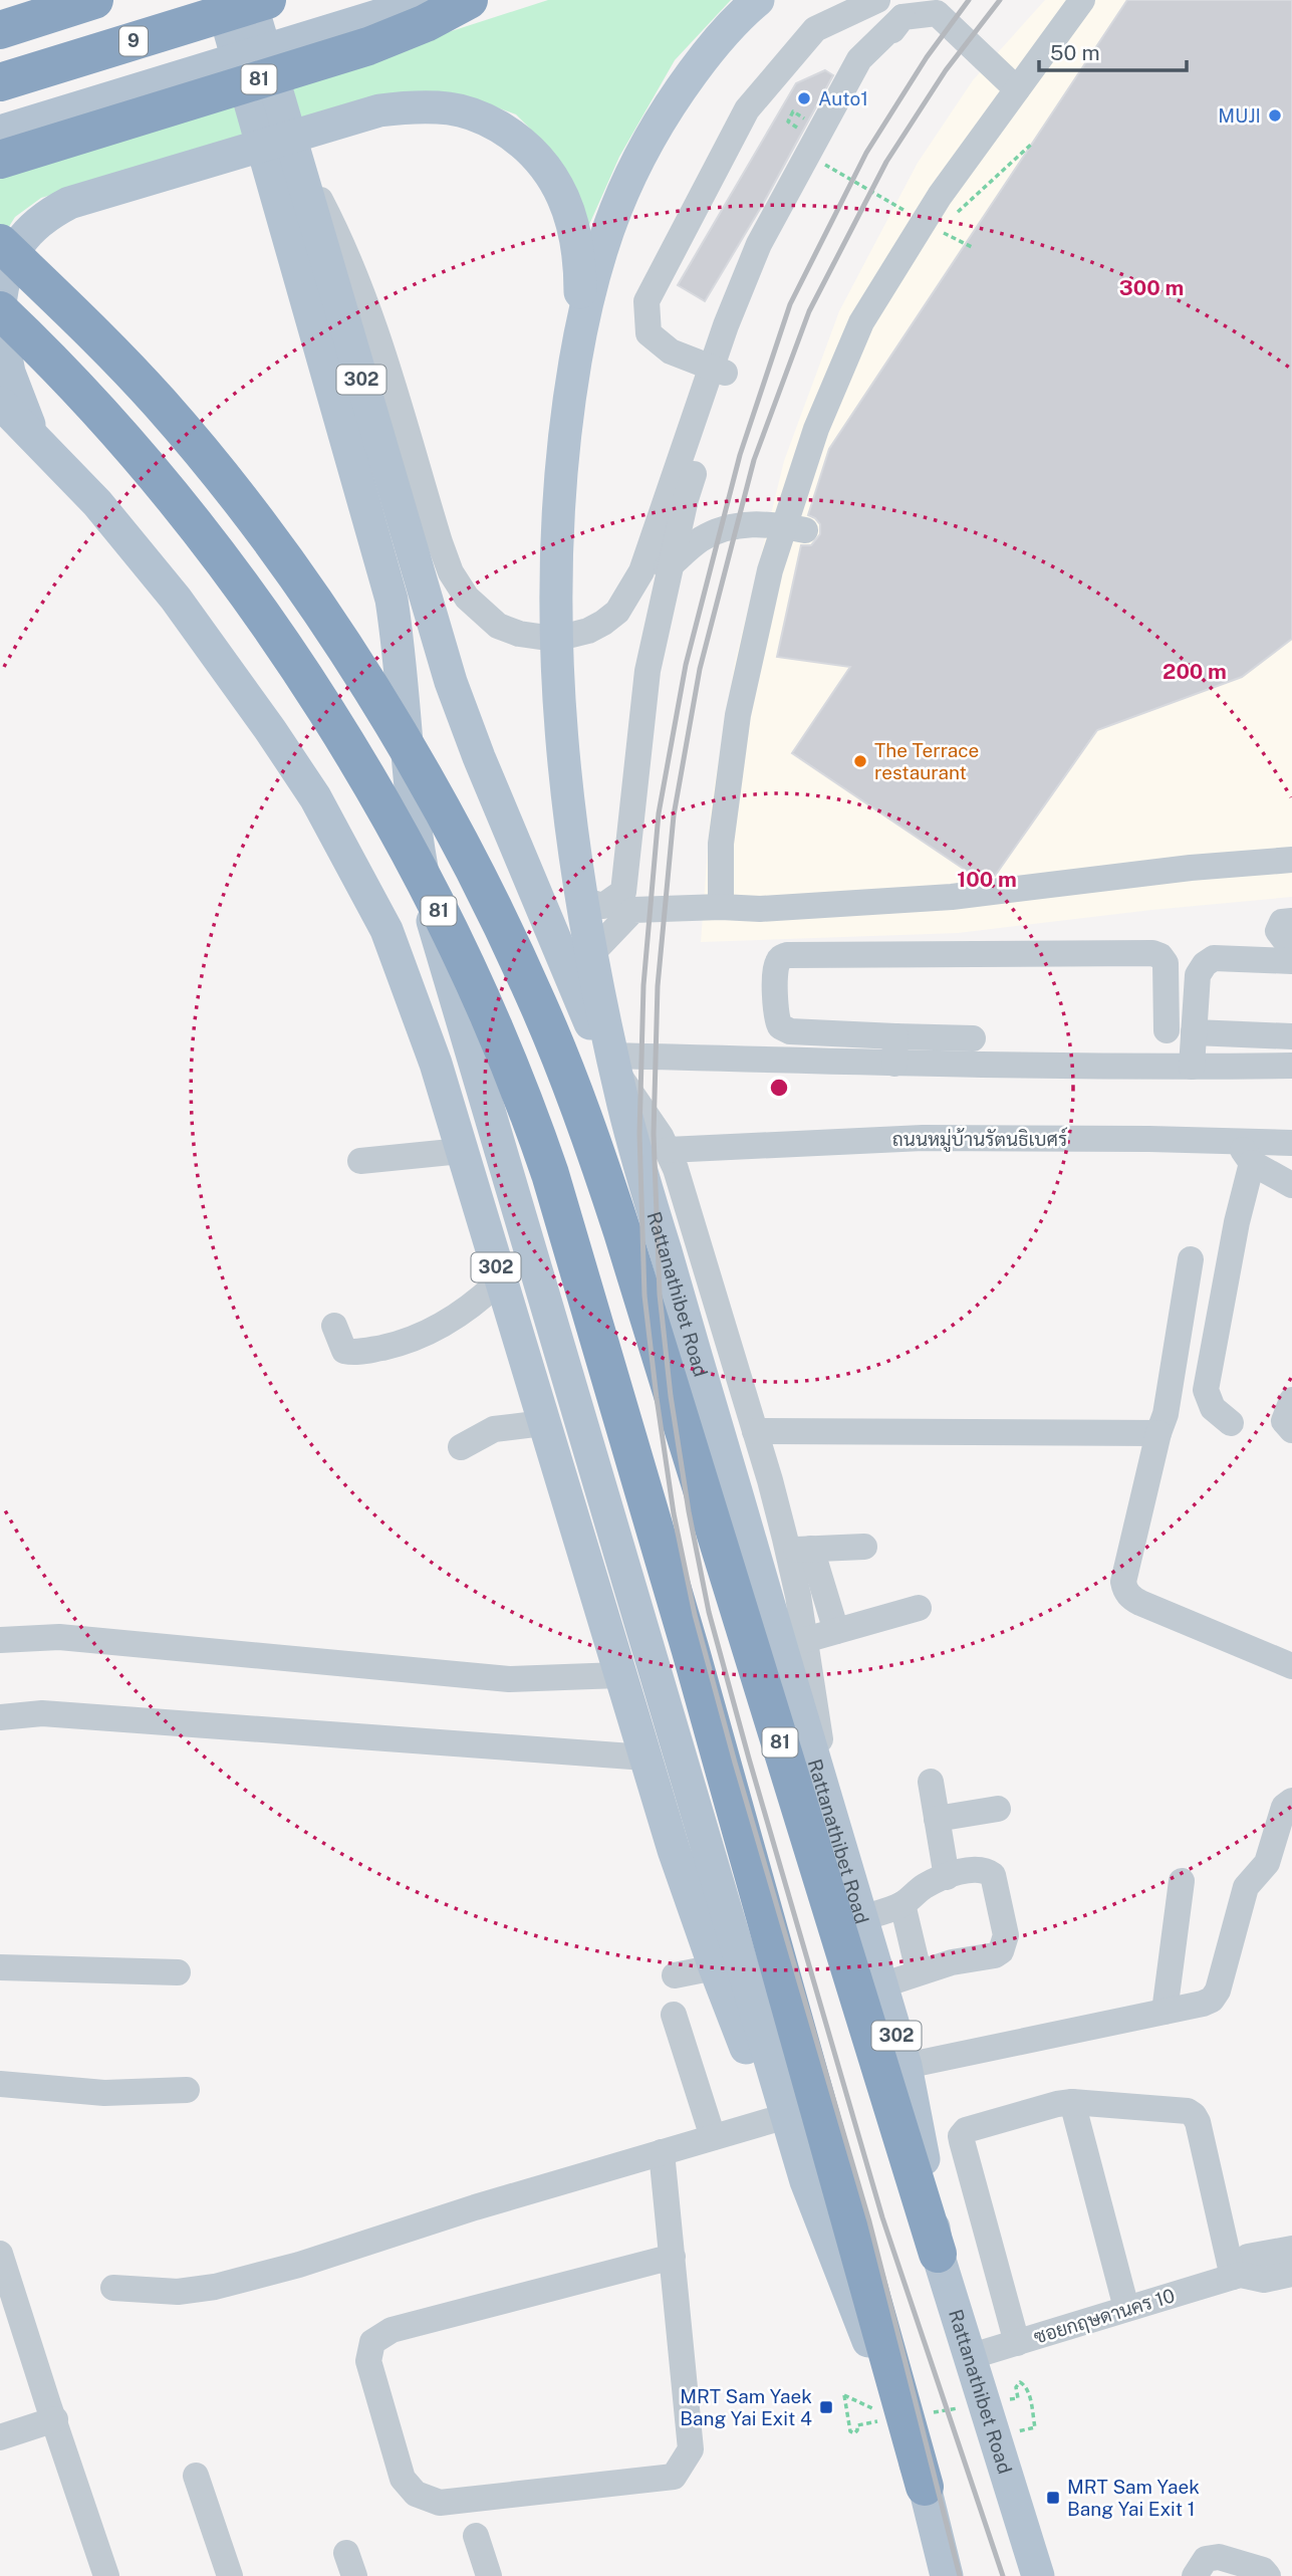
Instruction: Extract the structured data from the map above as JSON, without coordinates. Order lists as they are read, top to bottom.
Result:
{
  "streets": {
    "highway": ["9", "81"],
    "main road": ["302", "Rattanathibet Road"],
    "street": ["ถนนหมู่บ้านรัตนธิเบศร์", "ซอยกฤษดานคร 10"]
  },
  "crossings": [
    ["81", "302"],
    ["81", "Rattanathibet Road"],
    ["302", "Rattanathibet Road"],
    ["Rattanathibet Road", "ซอยกฤษดานคร 10"]
  ],
  "places": {
    "other": ["Auto1", "MUJI", "The Terrace restaurant"],
    "transit": ["MRT Sam Yaek Bang Yai Exit 4", "MRT Sam Yaek Bang Yai Exit 1"]
  },
  "scale_bar": "50 m",
  "rings": ["300 m", "200 m", "100 m"]
}
